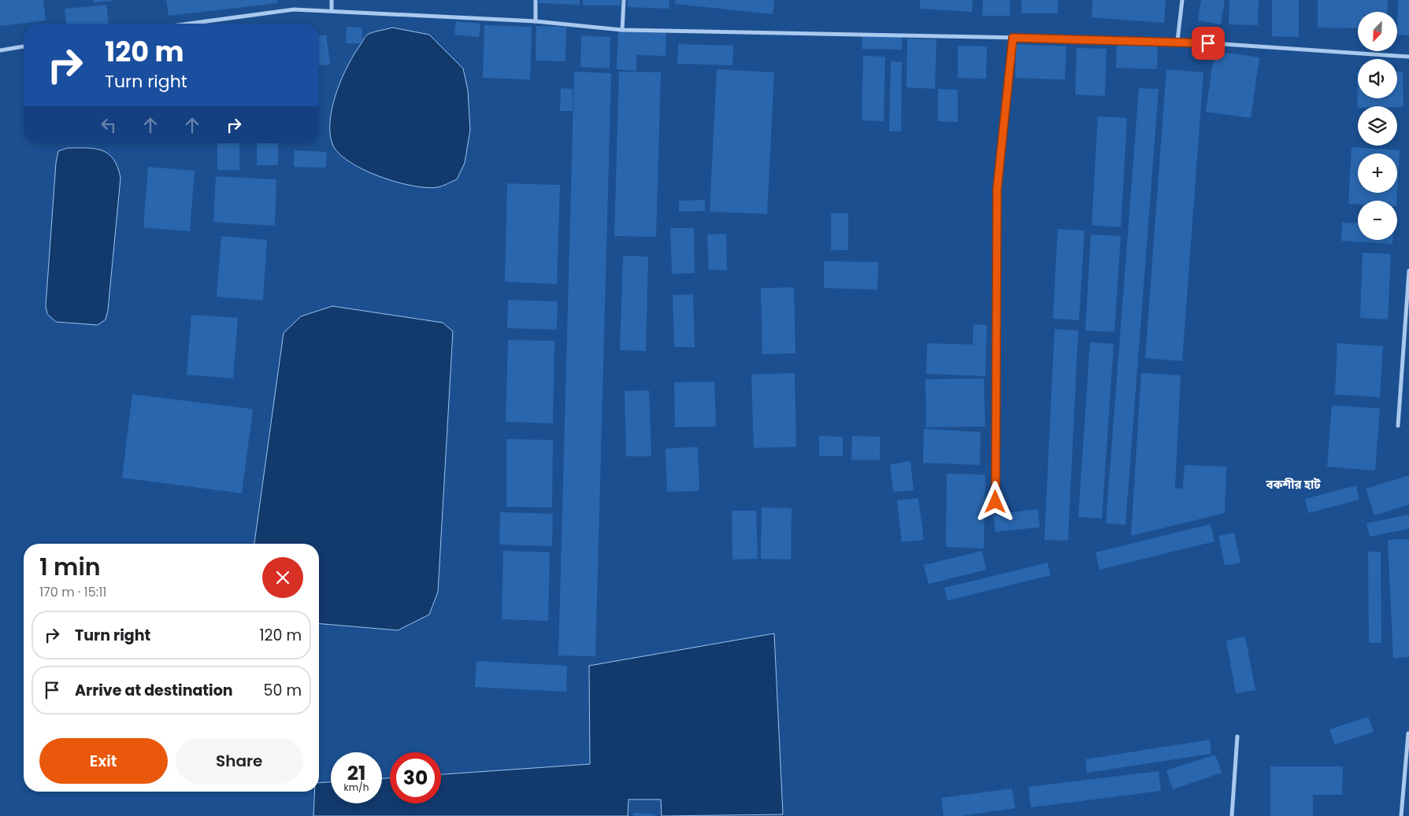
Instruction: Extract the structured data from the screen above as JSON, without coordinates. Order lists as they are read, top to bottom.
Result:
{
  "districts": ["বকশীর হাট"],
  "north": "bottom left",
  "page": {
    "map_buttons": ["+", "−"],
    "turn": ["120 m", "Turn right"],
    "heading": ["1 min", "170 m · 15:11"],
    "list": [
      {
        "name": "Turn right",
        "value": "120 m"
      },
      {
        "name": "Arrive at destination",
        "value": "50 m"
      }
    ],
    "buttons": ["Exit", "Share"],
    "speed": "21 km/h",
    "limit": "30"
  }
}
